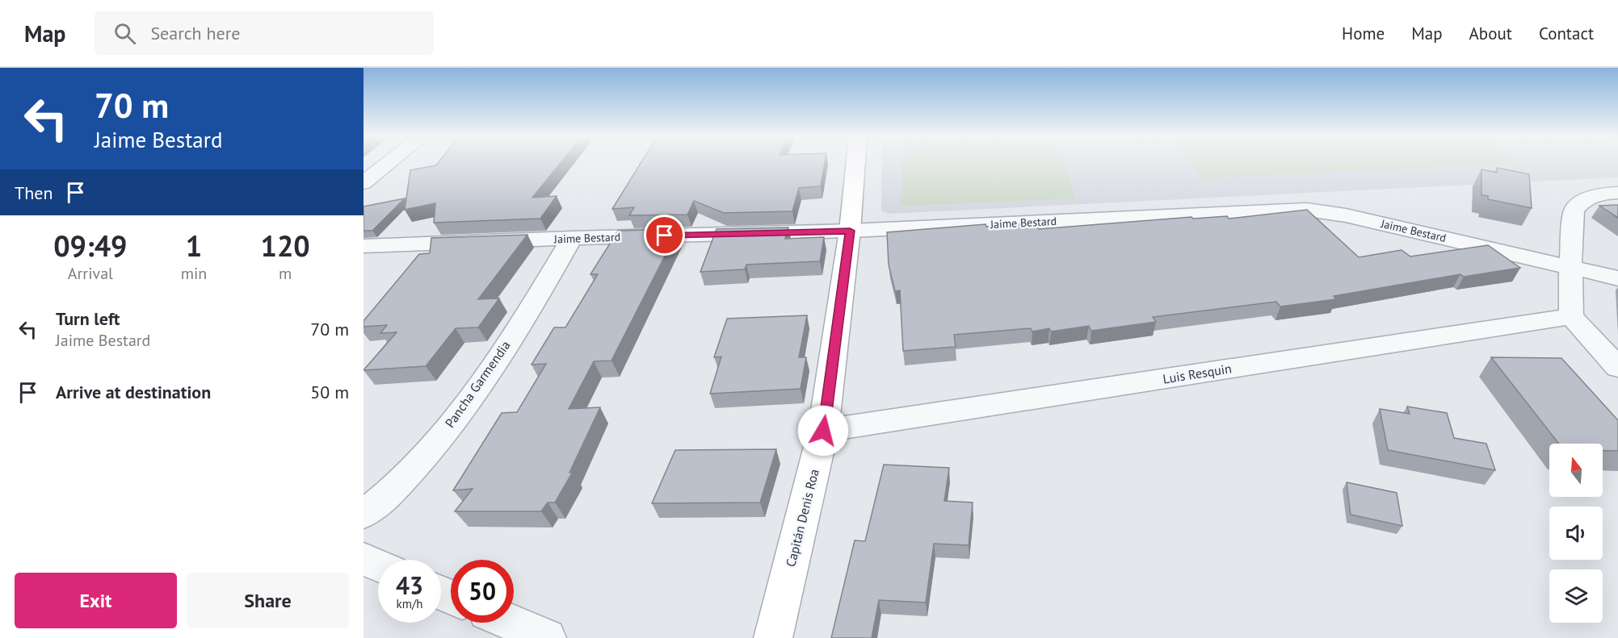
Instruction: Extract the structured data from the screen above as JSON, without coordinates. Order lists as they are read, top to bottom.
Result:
{
  "streets": {
    "main road": ["Capitán Denis Roa"],
    "street": ["Jaime Bestard", "Luis Resquin", "Pancha Garmendia"]
  },
  "crossings": [
    ["Jaime Bestard", "Pancha Garmendia"],
    ["Jaime Bestard", "Capitán Denis Roa"],
    ["Luis Resquin", "Capitán Denis Roa"]
  ],
  "north": "top",
  "page": {
    "header": "Map",
    "search": "Search here",
    "nav": [
      "Home",
      "Map",
      "About",
      "Contact"
    ],
    "turn": ["70 m", "Jaime Bestard"],
    "then": "Then",
    "eta": [
      "09:49",
      "Arrival",
      "1",
      "min",
      "120",
      "m"
    ],
    "list": [
      {
        "name": "Turn left",
        "note": "Jaime Bestard",
        "value": "70 m"
      },
      {
        "name": "Arrive at destination",
        "value": "50 m"
      }
    ],
    "speed": "43 km/h",
    "limit": "50",
    "buttons": ["Exit", "Share"]
  }
}
